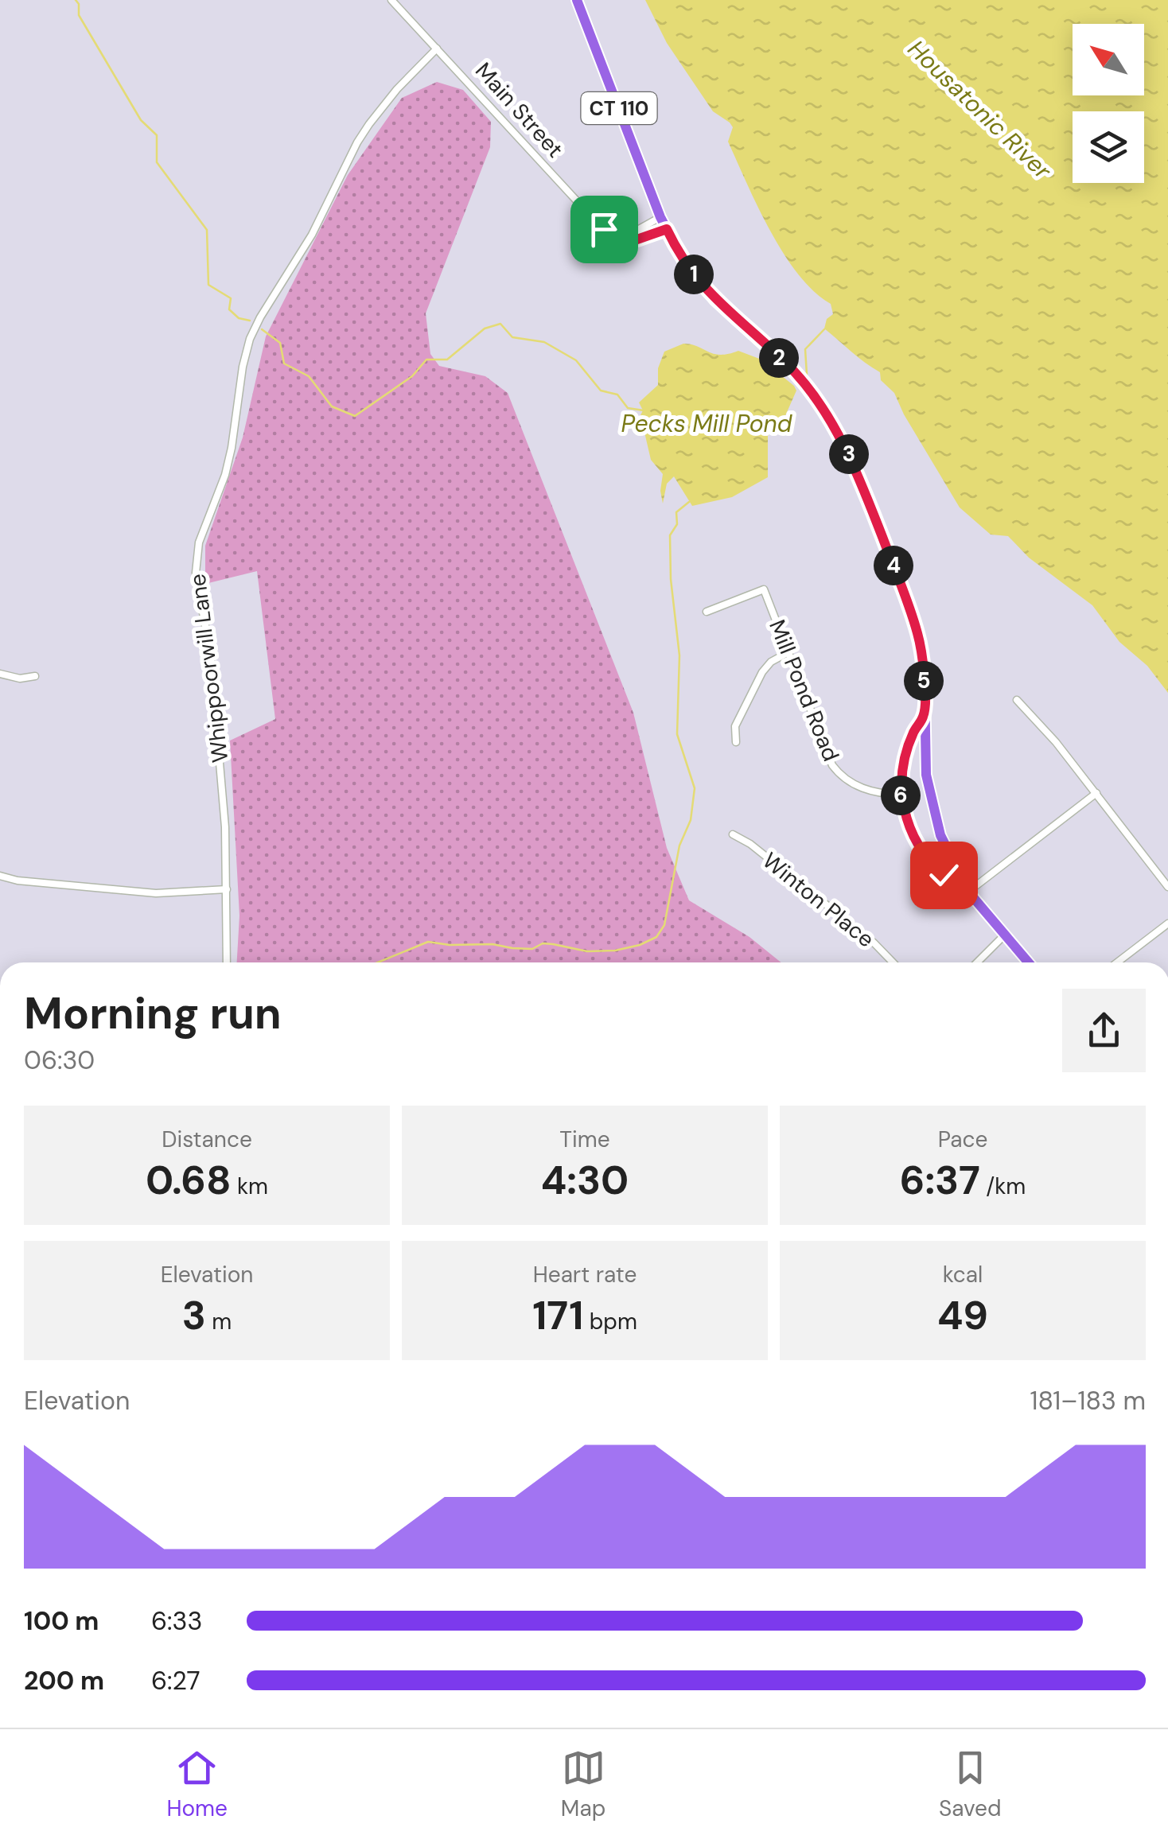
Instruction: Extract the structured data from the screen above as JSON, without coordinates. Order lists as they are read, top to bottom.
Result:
{
  "streets": {
    "main road": ["CT 110"],
    "street": [
      "Main Street",
      "Whippoorwill Lane",
      "Mill Pond Road",
      "Winton Place"
    ]
  },
  "crossings": [
    ["Main Street", "Whippoorwill Lane"]
  ],
  "water": ["Housatonic River", "Pecks Mill Pond"],
  "north": "top left",
  "page": {
    "pins": [
      "1",
      "2",
      "3",
      "4",
      "5",
      "6"
    ],
    "heading": ["Morning run", "06:30"],
    "stats": [
      ["Distance", "0.68 km"],
      ["Time", "4:30"],
      ["Pace", "6:37 /km"],
      ["Elevation", "3 m"],
      ["Heart rate", "171 bpm"],
      ["kcal", "49"]
    ],
    "chart": ["Elevation", "181–183 m"],
    "list": [
      {
        "name": "100 m",
        "note": "6:33"
      },
      {
        "name": "200 m",
        "note": "6:27"
      }
    ],
    "tabs": ["Home", "Map", "Saved"]
  }
}
